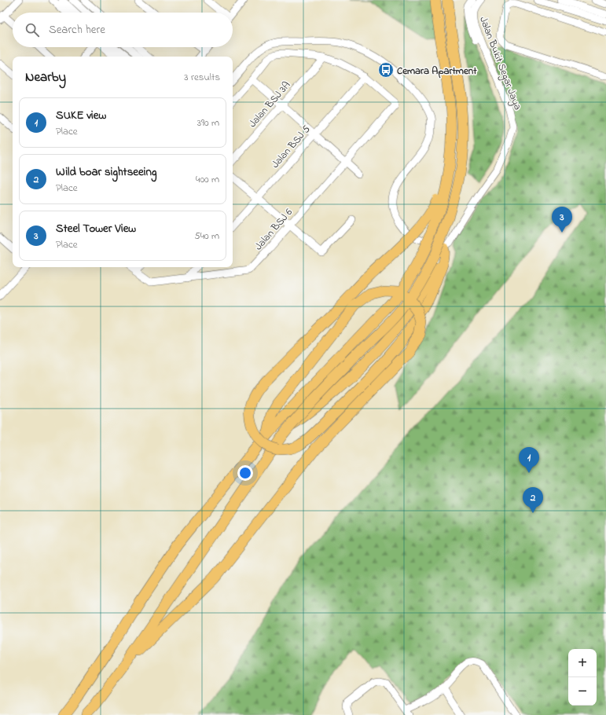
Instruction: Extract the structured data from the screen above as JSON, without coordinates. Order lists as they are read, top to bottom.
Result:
{
  "streets": {
    "street": [
      "Jalan Bukit Segar Jaya",
      "Jalan BSJ 3A",
      "Jalan BSJ 5",
      "Jalan BSJ 6"
    ]
  },
  "crossings": [
    ["Jalan BSJ 5", "Jalan BSJ 6"]
  ],
  "places": {
    "bus stop": ["Cemara Apartment"]
  },
  "page": {
    "search": "Search here",
    "heading": ["Nearby", "3 results"],
    "list": [
      {
        "mark": "1",
        "name": "SUKE view",
        "note": "Place",
        "value": "390 m"
      },
      {
        "mark": "2",
        "name": "Wild boar sightseeing",
        "note": "Place",
        "value": "400 m"
      },
      {
        "mark": "3",
        "name": "Steel Tower View",
        "note": "Place",
        "value": "540 m"
      }
    ],
    "pins": ["3", "1", "2"],
    "map_buttons": ["+", "−"]
  }
}
